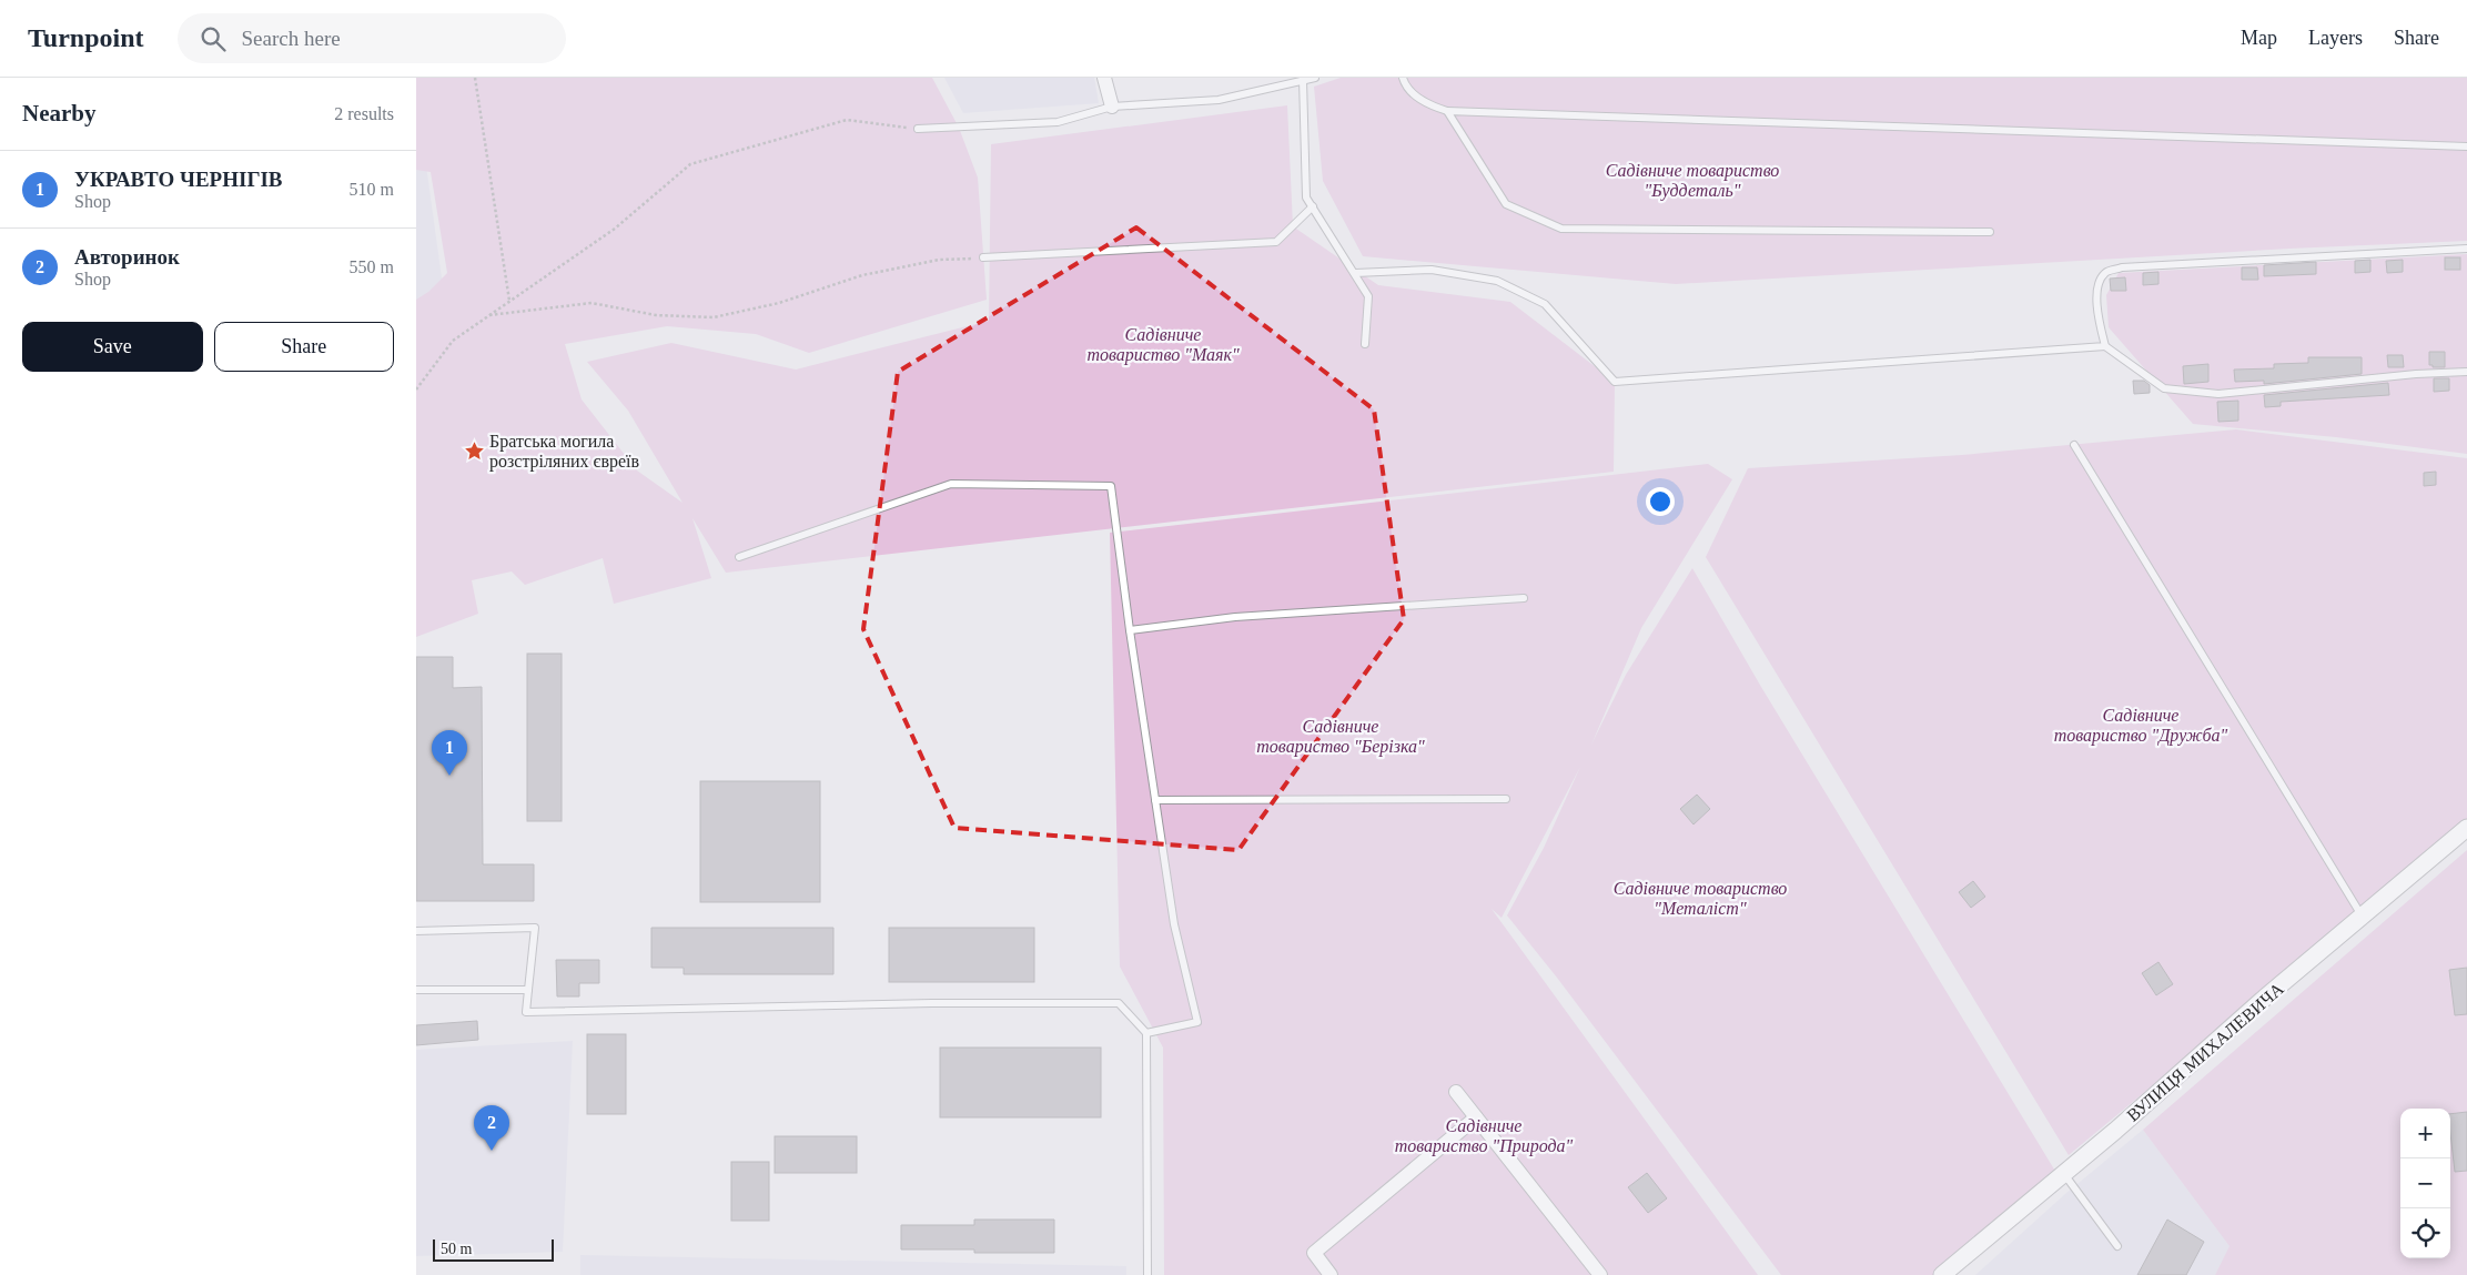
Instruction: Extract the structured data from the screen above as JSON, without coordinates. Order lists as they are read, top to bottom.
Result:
{
  "streets": {
    "street": ["ВУЛИЦЯ МИХАЛЕВИЧА"]
  },
  "parks": [
    "Садівниче товариство \"Буддеталь\"",
    "Садівниче товариство \"Маяк\"",
    "Садівниче товариство \"Дружба\"",
    "Садівниче товариство \"Берізка\"",
    "Садівниче товариство \"Металіст\"",
    "Садівниче товариство \"Природа\""
  ],
  "places": {
    "place": ["Братська могила розстріляних євреїв"]
  },
  "scale_bar": "50 m",
  "page": {
    "header": "Turnpoint",
    "search": "Search here",
    "nav": ["Map", "Layers", "Share"],
    "heading": ["Nearby", "2 results"],
    "list": [
      {
        "mark": "1",
        "name": "УКРАВТО ЧЕРНІГІВ",
        "note": "Shop",
        "value": "510 m"
      },
      {
        "mark": "2",
        "name": "Авторинок",
        "note": "Shop",
        "value": "550 m"
      }
    ],
    "buttons": ["Save", "Share"],
    "pins": ["1", "2"],
    "map_buttons": ["+", "−"],
    "scale": "50 m"
  }
}
